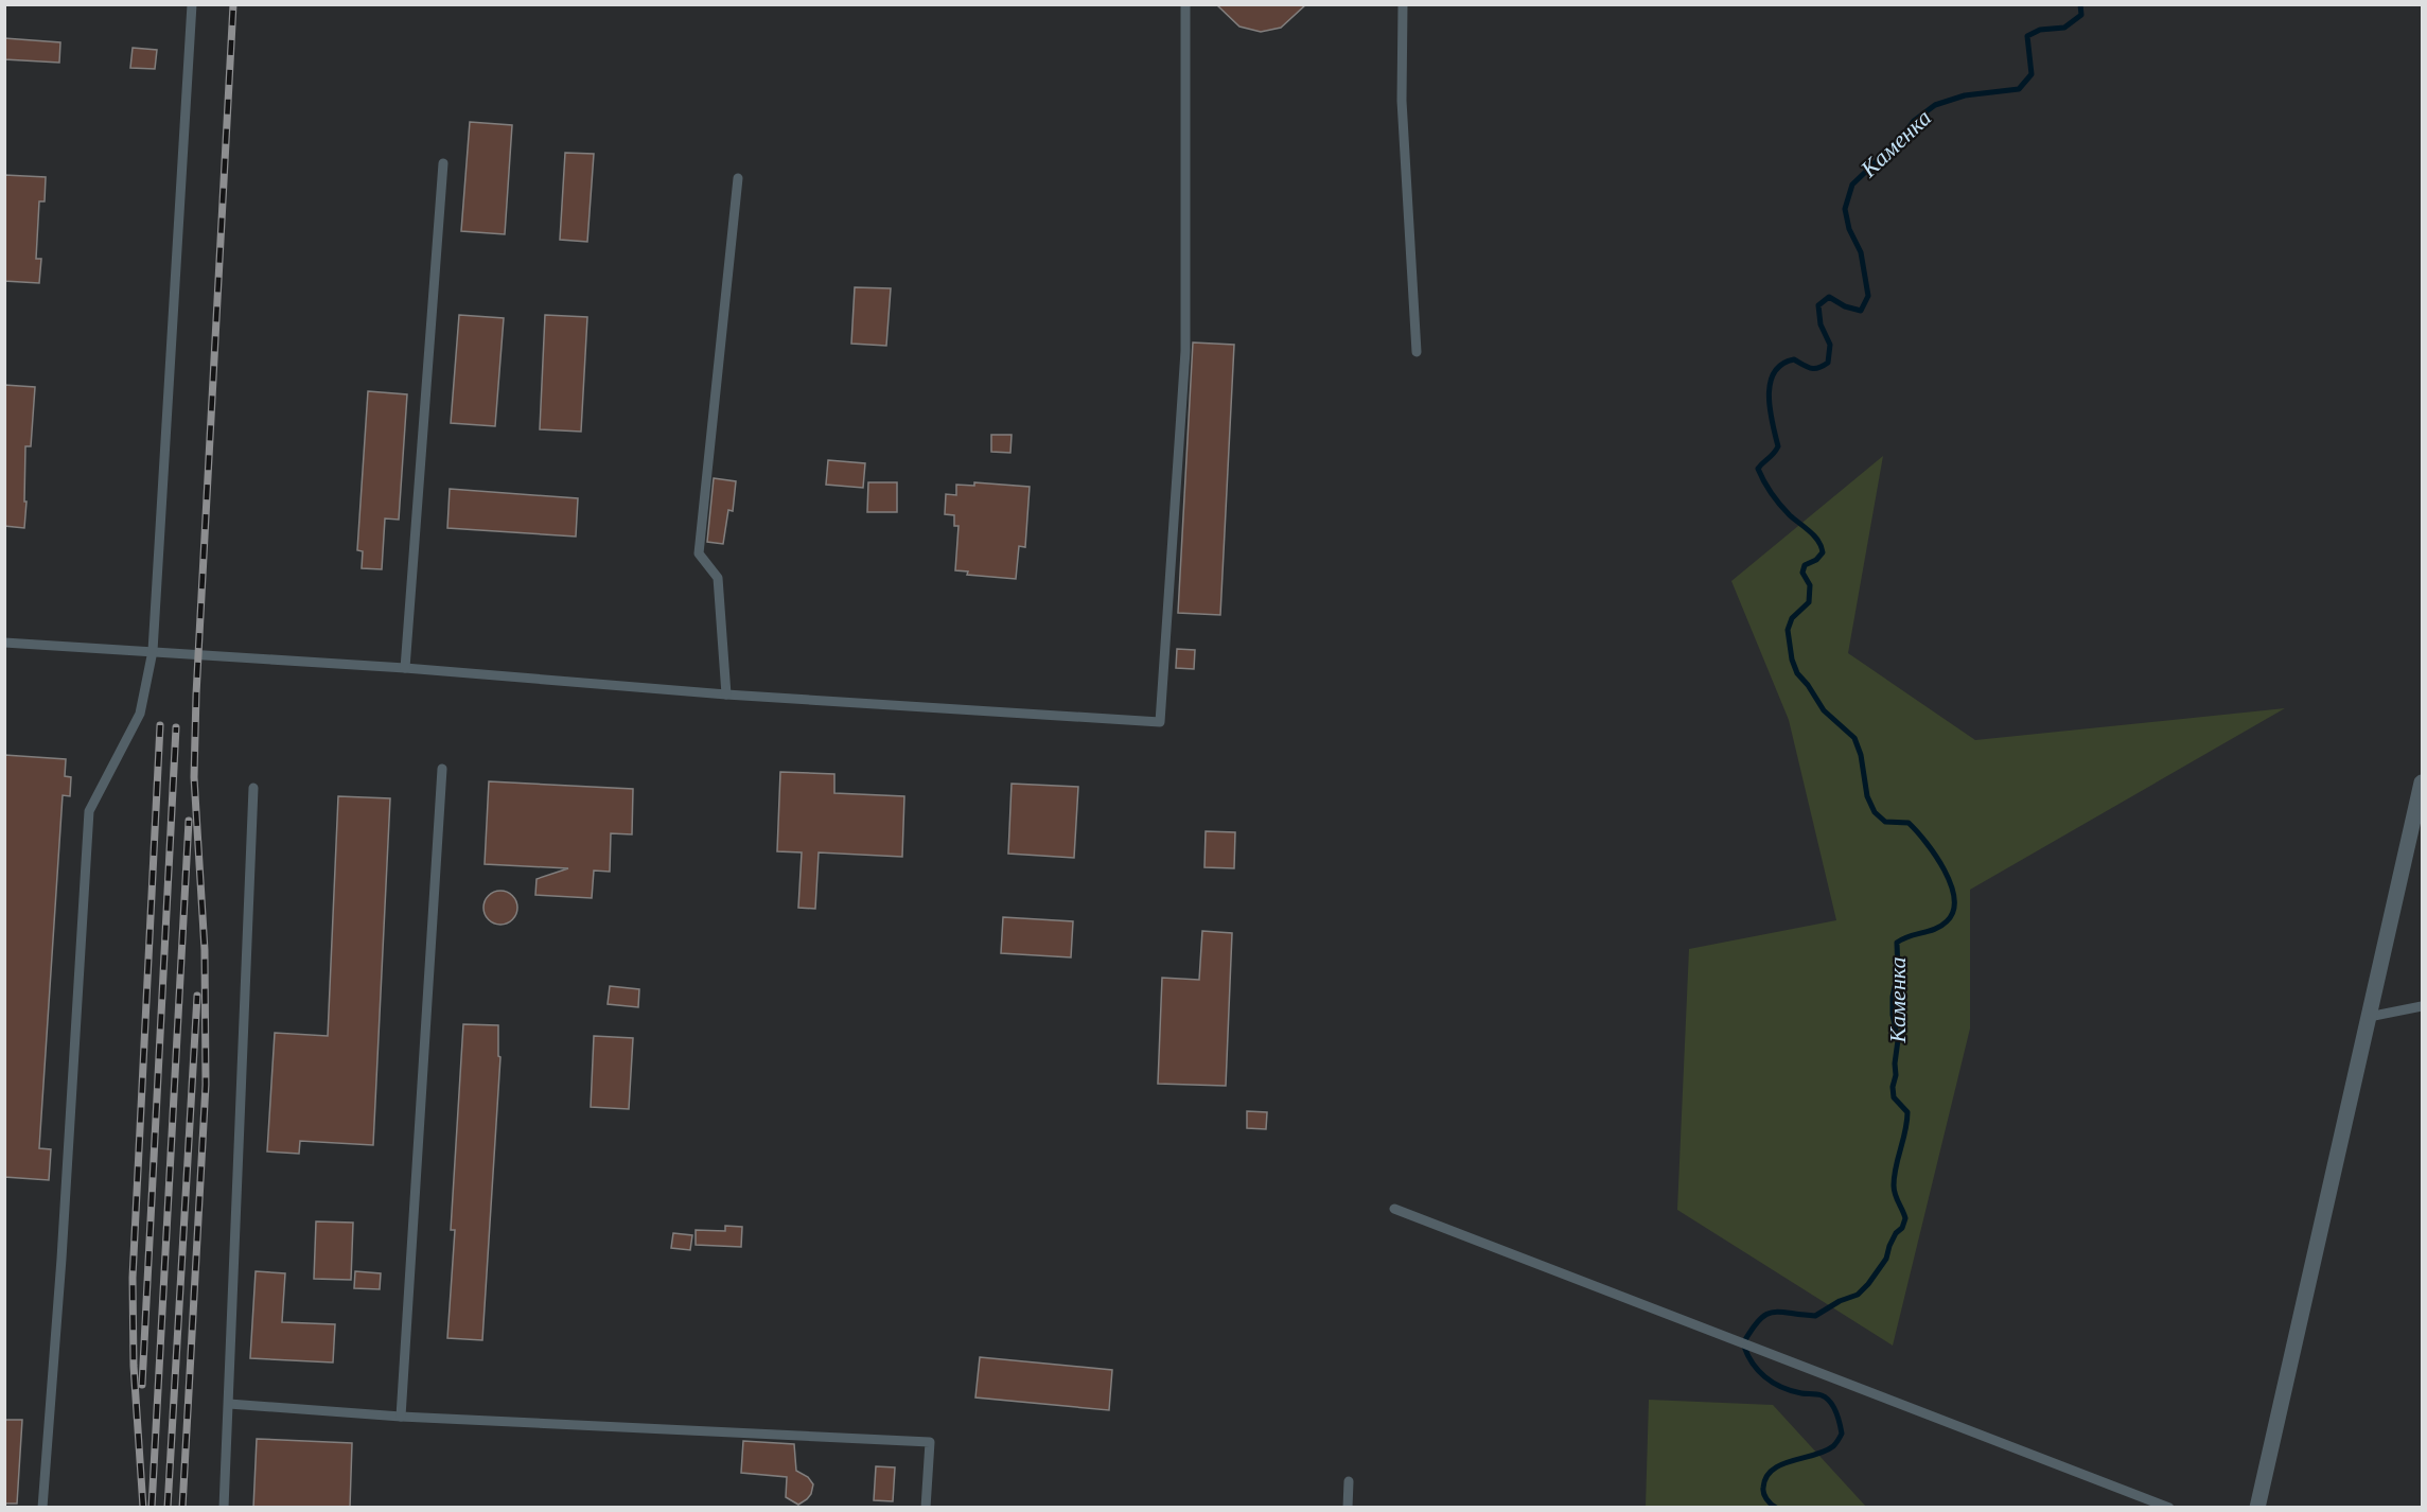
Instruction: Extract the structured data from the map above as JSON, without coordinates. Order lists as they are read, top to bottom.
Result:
{
  "water": ["Каменка"]
}
